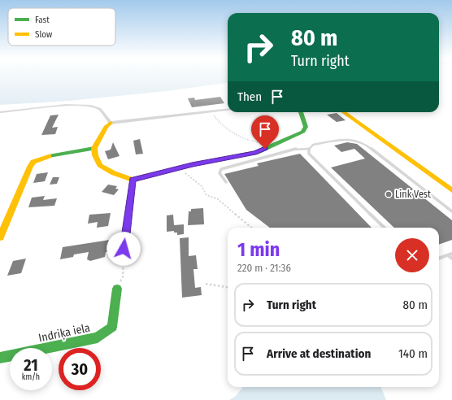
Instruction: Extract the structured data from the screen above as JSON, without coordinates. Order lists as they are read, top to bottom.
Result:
{
  "streets": {
    "street": ["Indriķa iela"]
  },
  "places": ["Link Vest"],
  "legend": ["Fast", "Slow"],
  "page": {
    "turn": ["80 m", "Turn right"],
    "then": "Then",
    "heading": ["1 min", "220 m · 21:36"],
    "list": [
      {
        "name": "Turn right",
        "value": "80 m"
      },
      {
        "name": "Arrive at destination",
        "value": "140 m"
      }
    ],
    "speed": "21 km/h",
    "limit": "30"
  }
}
